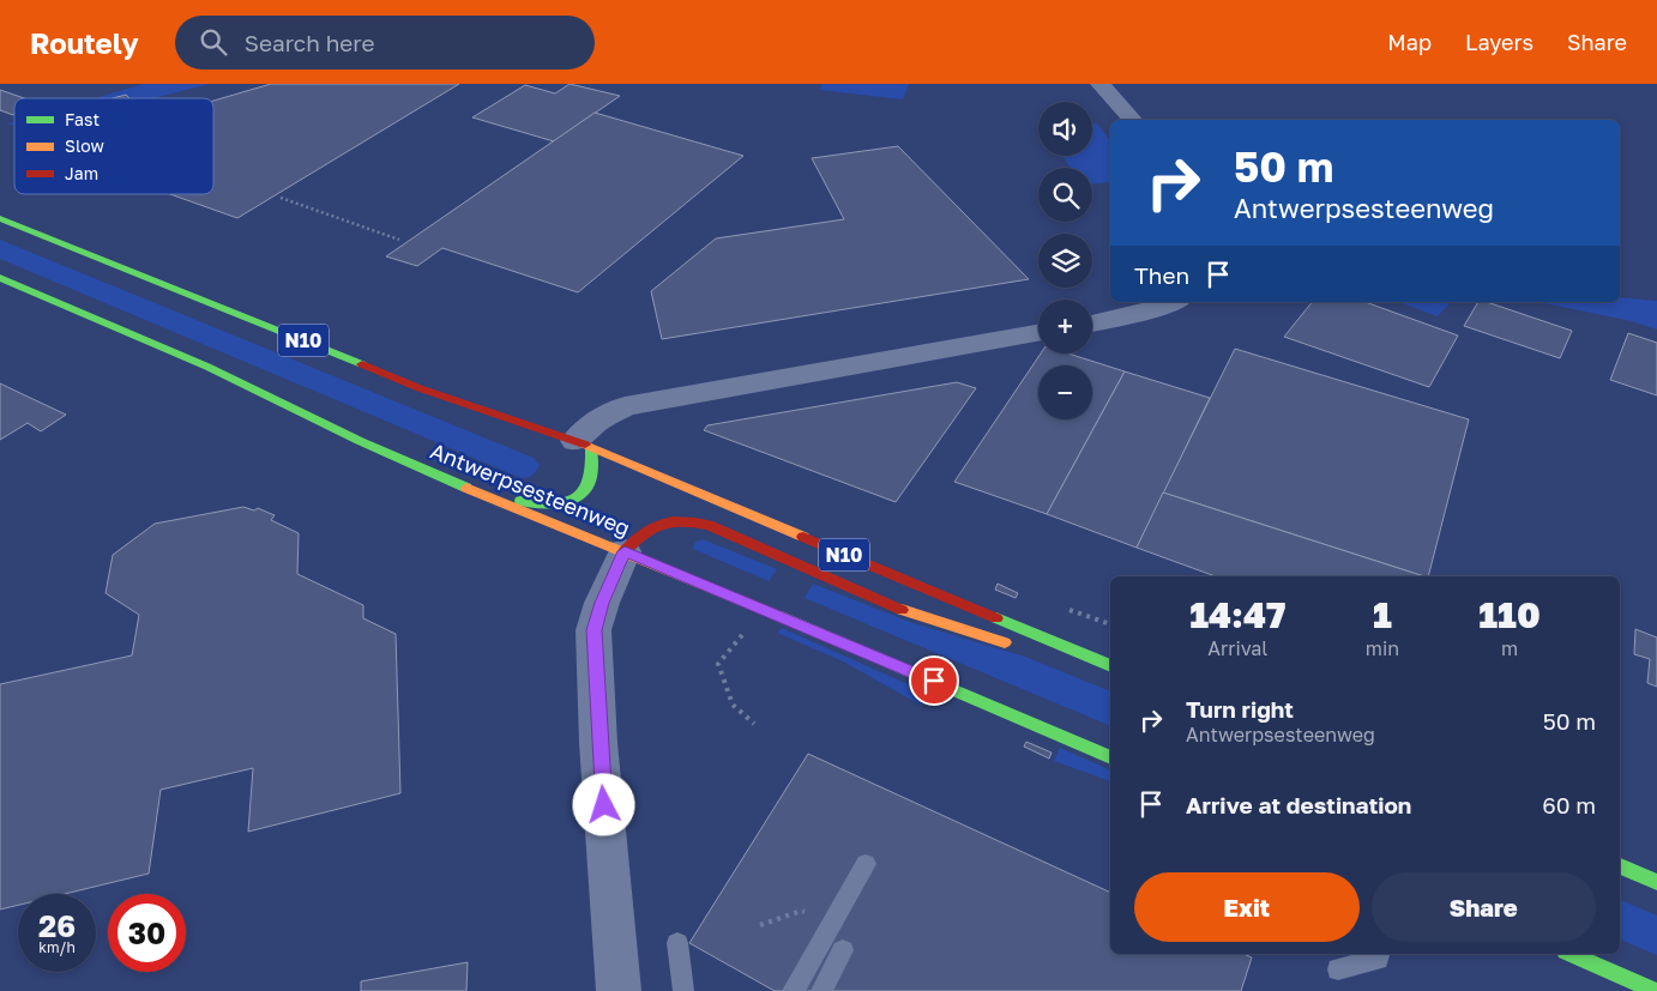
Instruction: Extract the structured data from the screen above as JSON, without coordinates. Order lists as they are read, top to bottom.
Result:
{
  "streets": {
    "main road": ["N10", "Antwerpsesteenweg"]
  },
  "crossings": [
    ["N10", "Antwerpsesteenweg"]
  ],
  "legend": ["Fast", "Slow", "Jam"],
  "page": {
    "header": "Routely",
    "search": "Search here",
    "nav": ["Map", "Layers", "Share"],
    "map_buttons": ["+", "−"],
    "turn": ["50 m", "Antwerpsesteenweg"],
    "then": "Then",
    "eta": [
      "14:47",
      "Arrival",
      "1",
      "min",
      "110",
      "m"
    ],
    "list": [
      {
        "name": "Turn right",
        "note": "Antwerpsesteenweg",
        "value": "50 m"
      },
      {
        "name": "Arrive at destination",
        "value": "60 m"
      }
    ],
    "buttons": ["Exit", "Share"],
    "speed": "26 km/h",
    "limit": "30"
  }
}
